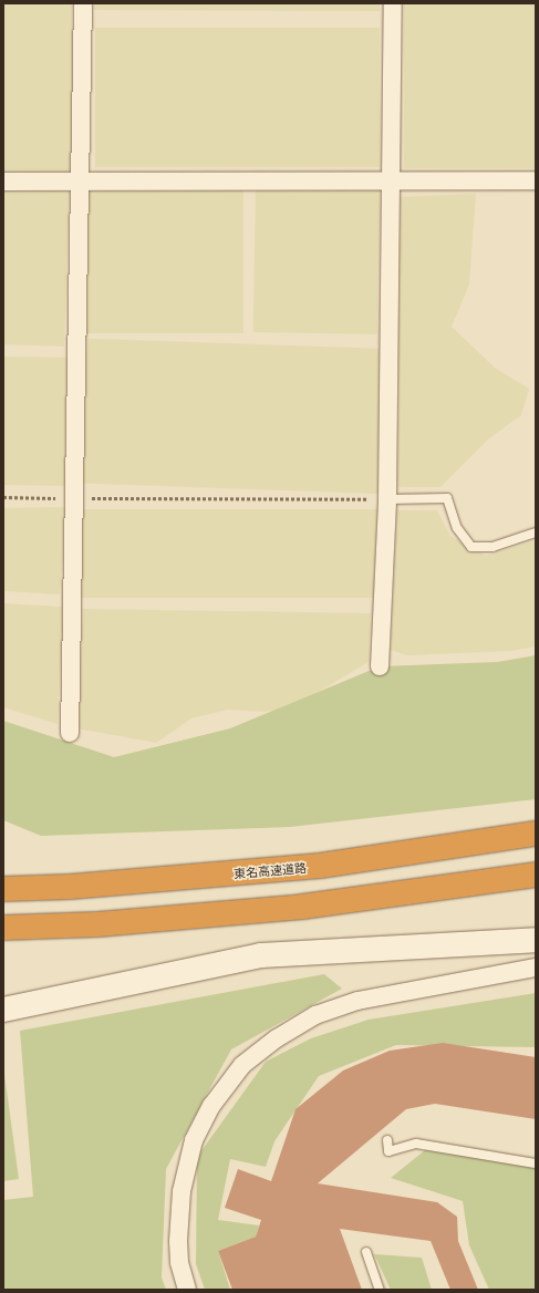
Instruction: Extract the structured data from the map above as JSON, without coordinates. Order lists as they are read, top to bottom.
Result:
{
  "streets": {
    "highway": ["東名高速道路"]
  }
}
